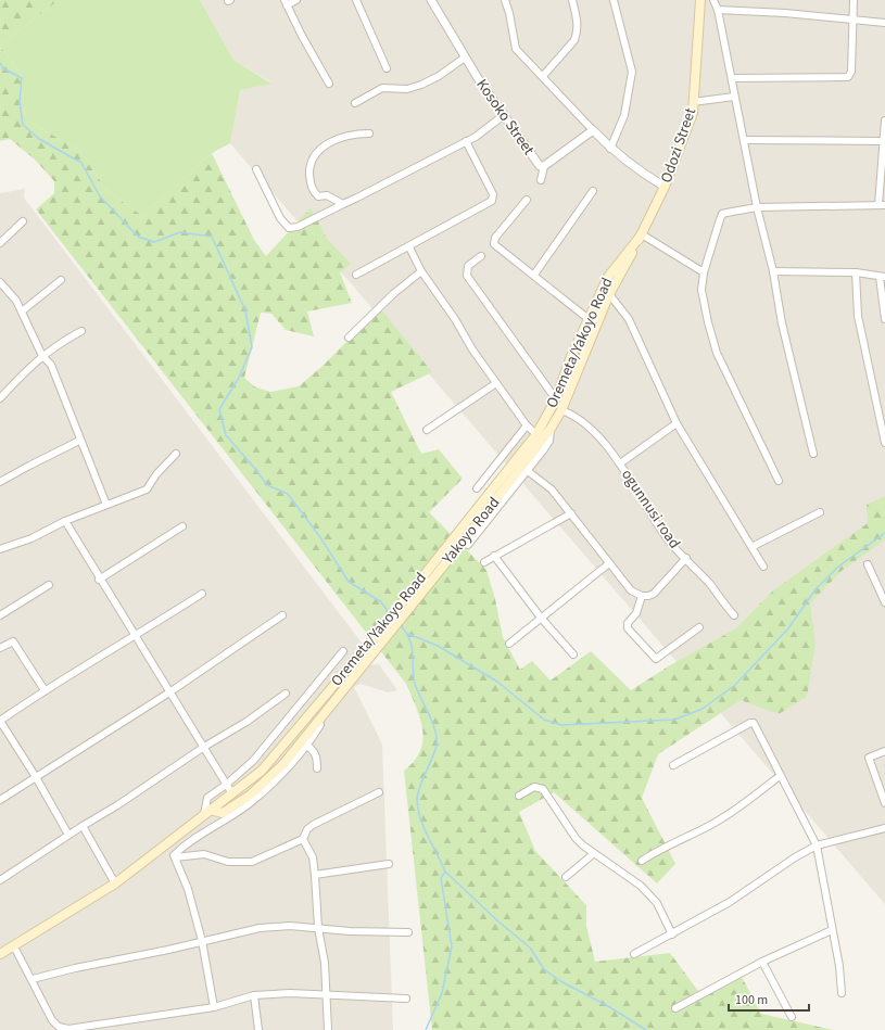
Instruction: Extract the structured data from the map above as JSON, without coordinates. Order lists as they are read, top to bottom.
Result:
{
  "streets": {
    "main road": ["Odozi Street", "Oremeta/Yakoyo Road", "Yakoyo Road"],
    "street": ["Kosoko Street", "ogunnusi road"]
  },
  "crossings": [
    ["Odozi Street", "Oremeta/Yakoyo Road"],
    ["Odozi Street", "Yakoyo Road"],
    ["Oremeta/Yakoyo Road", "Yakoyo Road"],
    ["ogunnusi road", "Yakoyo Road"]
  ],
  "scale_bar": "100 m"
}
